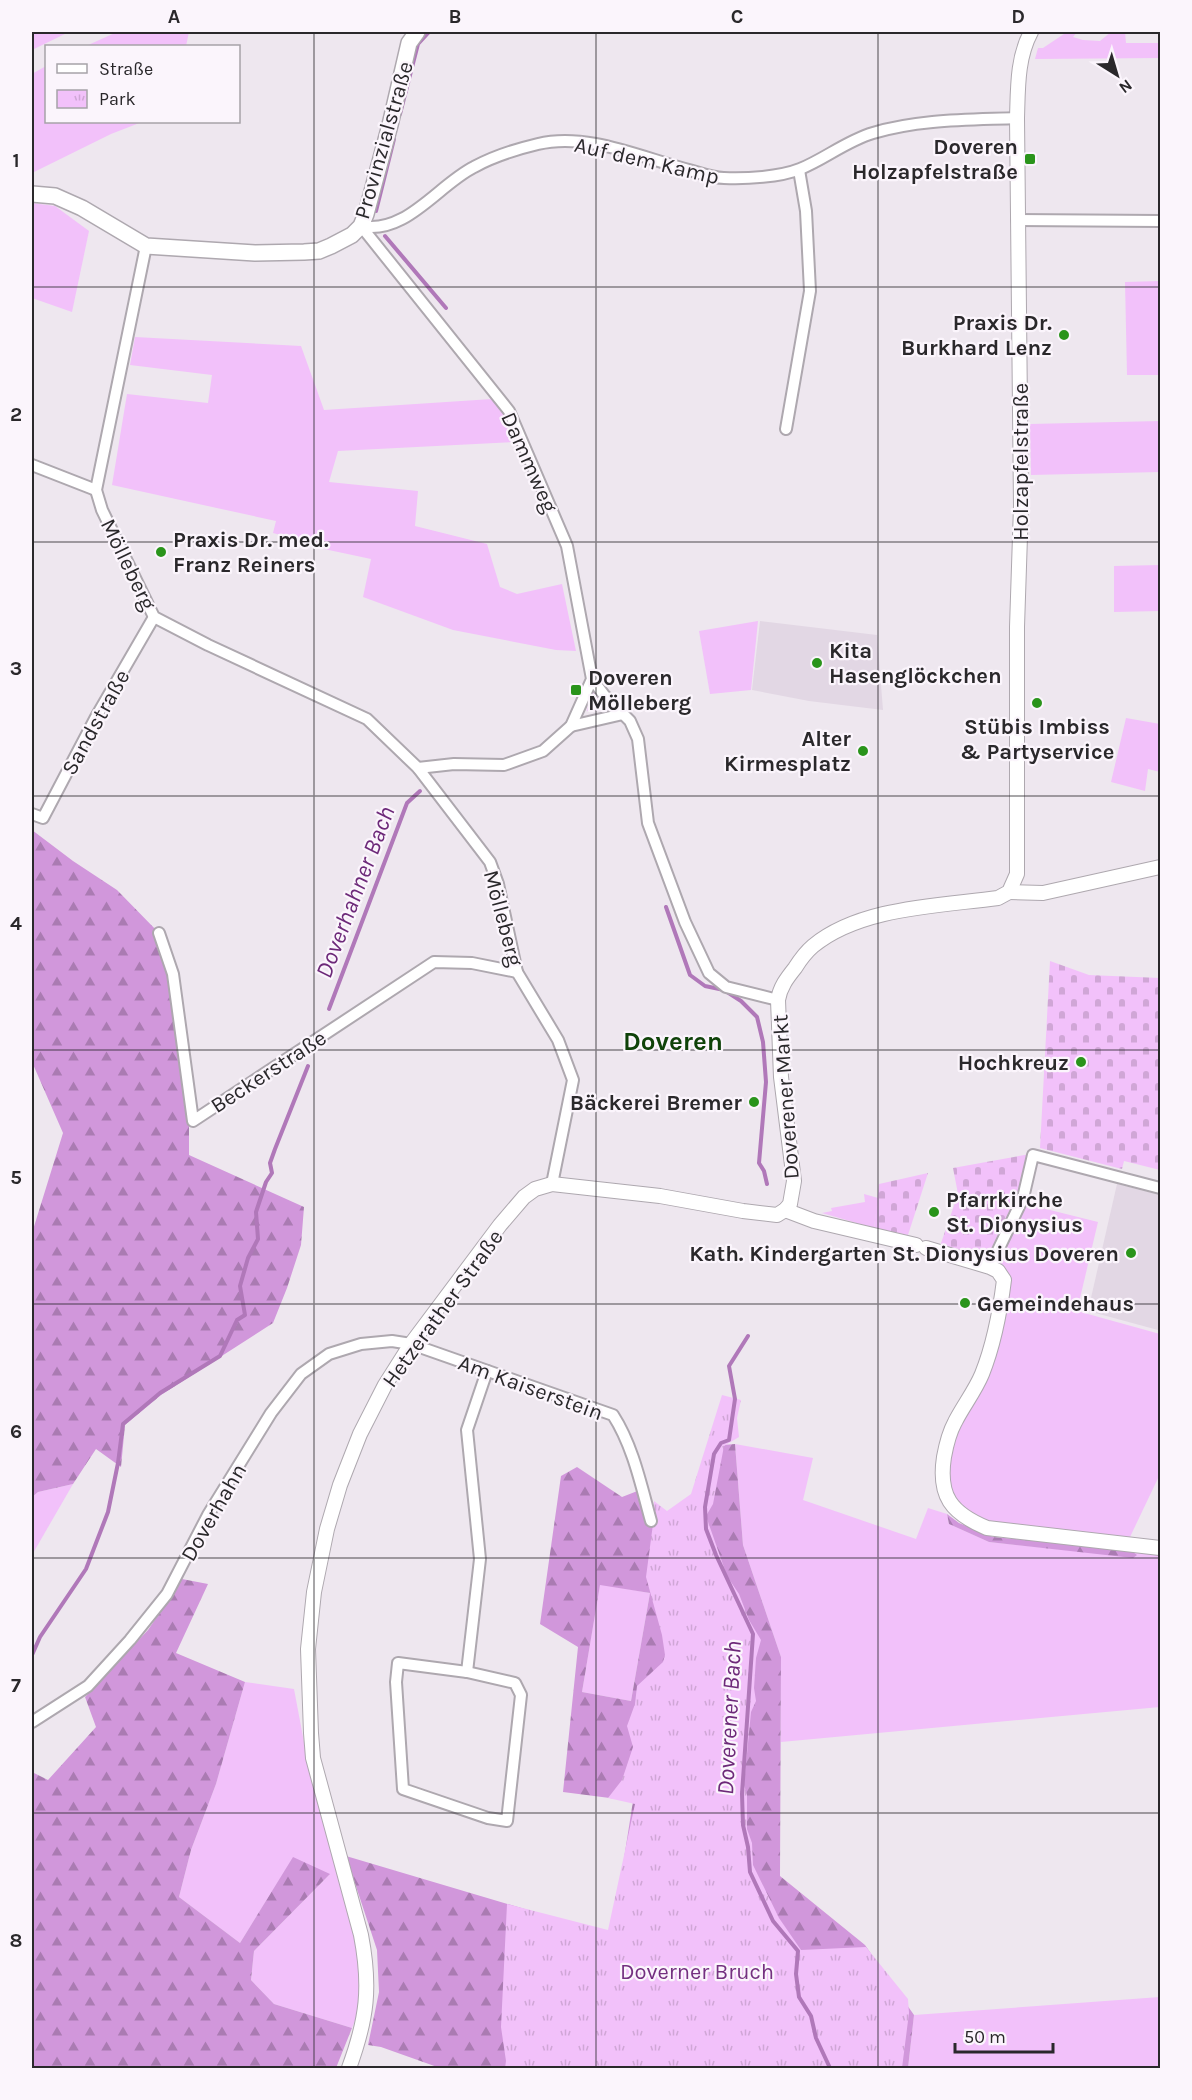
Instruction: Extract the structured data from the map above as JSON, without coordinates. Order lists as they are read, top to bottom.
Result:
{
  "streets": {
    "main road": ["Provinzialstraße"],
    "street": [
      "Auf dem Kamp",
      "Dammweg",
      "Holzapfelstraße",
      "Mölleberg",
      "Sandstraße",
      "Beckerstraße",
      "Doverener Markt",
      "Hetzerather Straße",
      "Am Kaiserstein",
      "Doverhahn"
    ]
  },
  "crossings": [
    ["Provinzialstraße", "Auf dem Kamp"],
    ["Provinzialstraße", "Dammweg"],
    ["Provinzialstraße", "Mölleberg"],
    ["Auf dem Kamp", "Dammweg"],
    ["Auf dem Kamp", "Holzapfelstraße"],
    ["Mölleberg", "Sandstraße"],
    ["Mölleberg", "Beckerstraße"],
    ["Mölleberg", "Hetzerather Straße"],
    ["Hetzerather Straße", "Am Kaiserstein"],
    ["Hetzerather Straße", "Doverhahn"],
    ["Am Kaiserstein", "Doverhahn"]
  ],
  "districts": ["Doveren"],
  "water": ["Doverhahner Bach", "Doverener Bach"],
  "parks": ["Doverner Bruch"],
  "places": {
    "transit": ["Doveren Holzapfelstraße", "Doveren Mölleberg"],
    "other": [
      "Praxis Dr. Burkhard Lenz",
      "Praxis Dr. med. Franz Reiners",
      "Kita Hasenglöckchen",
      "Stübis Imbiss & Partyservice",
      "Alter Kirmesplatz",
      "Hochkreuz",
      "Bäckerei Bremer",
      "Pfarrkirche St. Dionysius",
      "Kath. Kindergarten St. Dionysius Doveren",
      "Gemeindehaus"
    ]
  },
  "legend": ["Straße", "Park"],
  "scale_bar": "50 m",
  "north": "bottom right",
  "grid": {
    "columns": [
      "A",
      "B",
      "C",
      "D"
    ],
    "rows": [
      "1",
      "2",
      "3",
      "4",
      "5",
      "6",
      "7",
      "8"
    ]
  }
}
